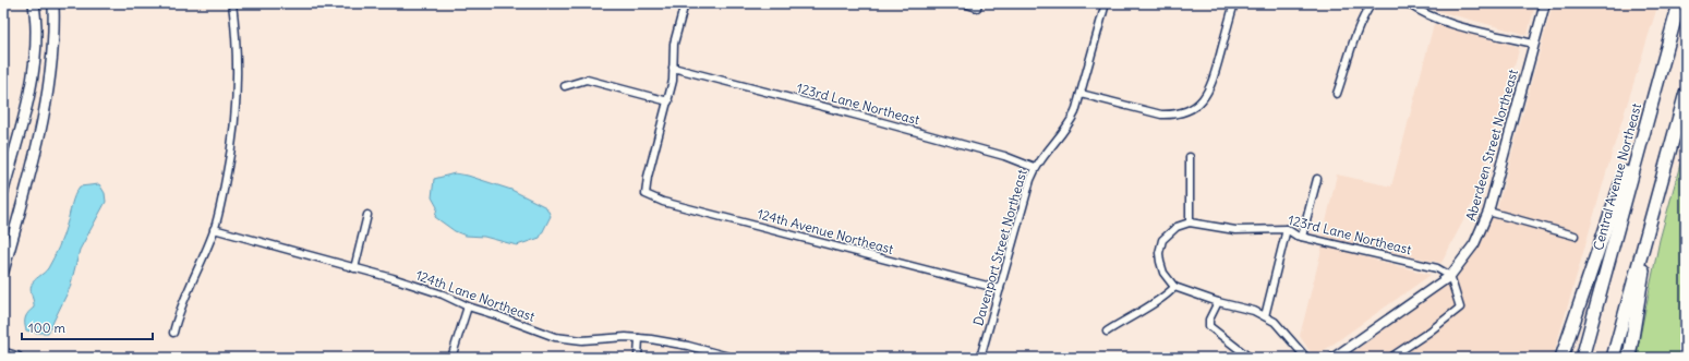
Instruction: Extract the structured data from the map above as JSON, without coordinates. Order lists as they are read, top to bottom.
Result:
{
  "streets": {
    "highway": ["Central Avenue Northeast"],
    "street": [
      "123rd Lane Northeast",
      "Aberdeen Street Northeast",
      "124th Avenue Northeast",
      "Davenport Street Northeast",
      "124th Lane Northeast"
    ]
  },
  "crossings": [
    ["123rd Lane Northeast", "Aberdeen Street Northeast"],
    ["123rd Lane Northeast", "Davenport Street Northeast"],
    ["124th Avenue Northeast", "Davenport Street Northeast"]
  ],
  "scale_bar": "100 m"
}
